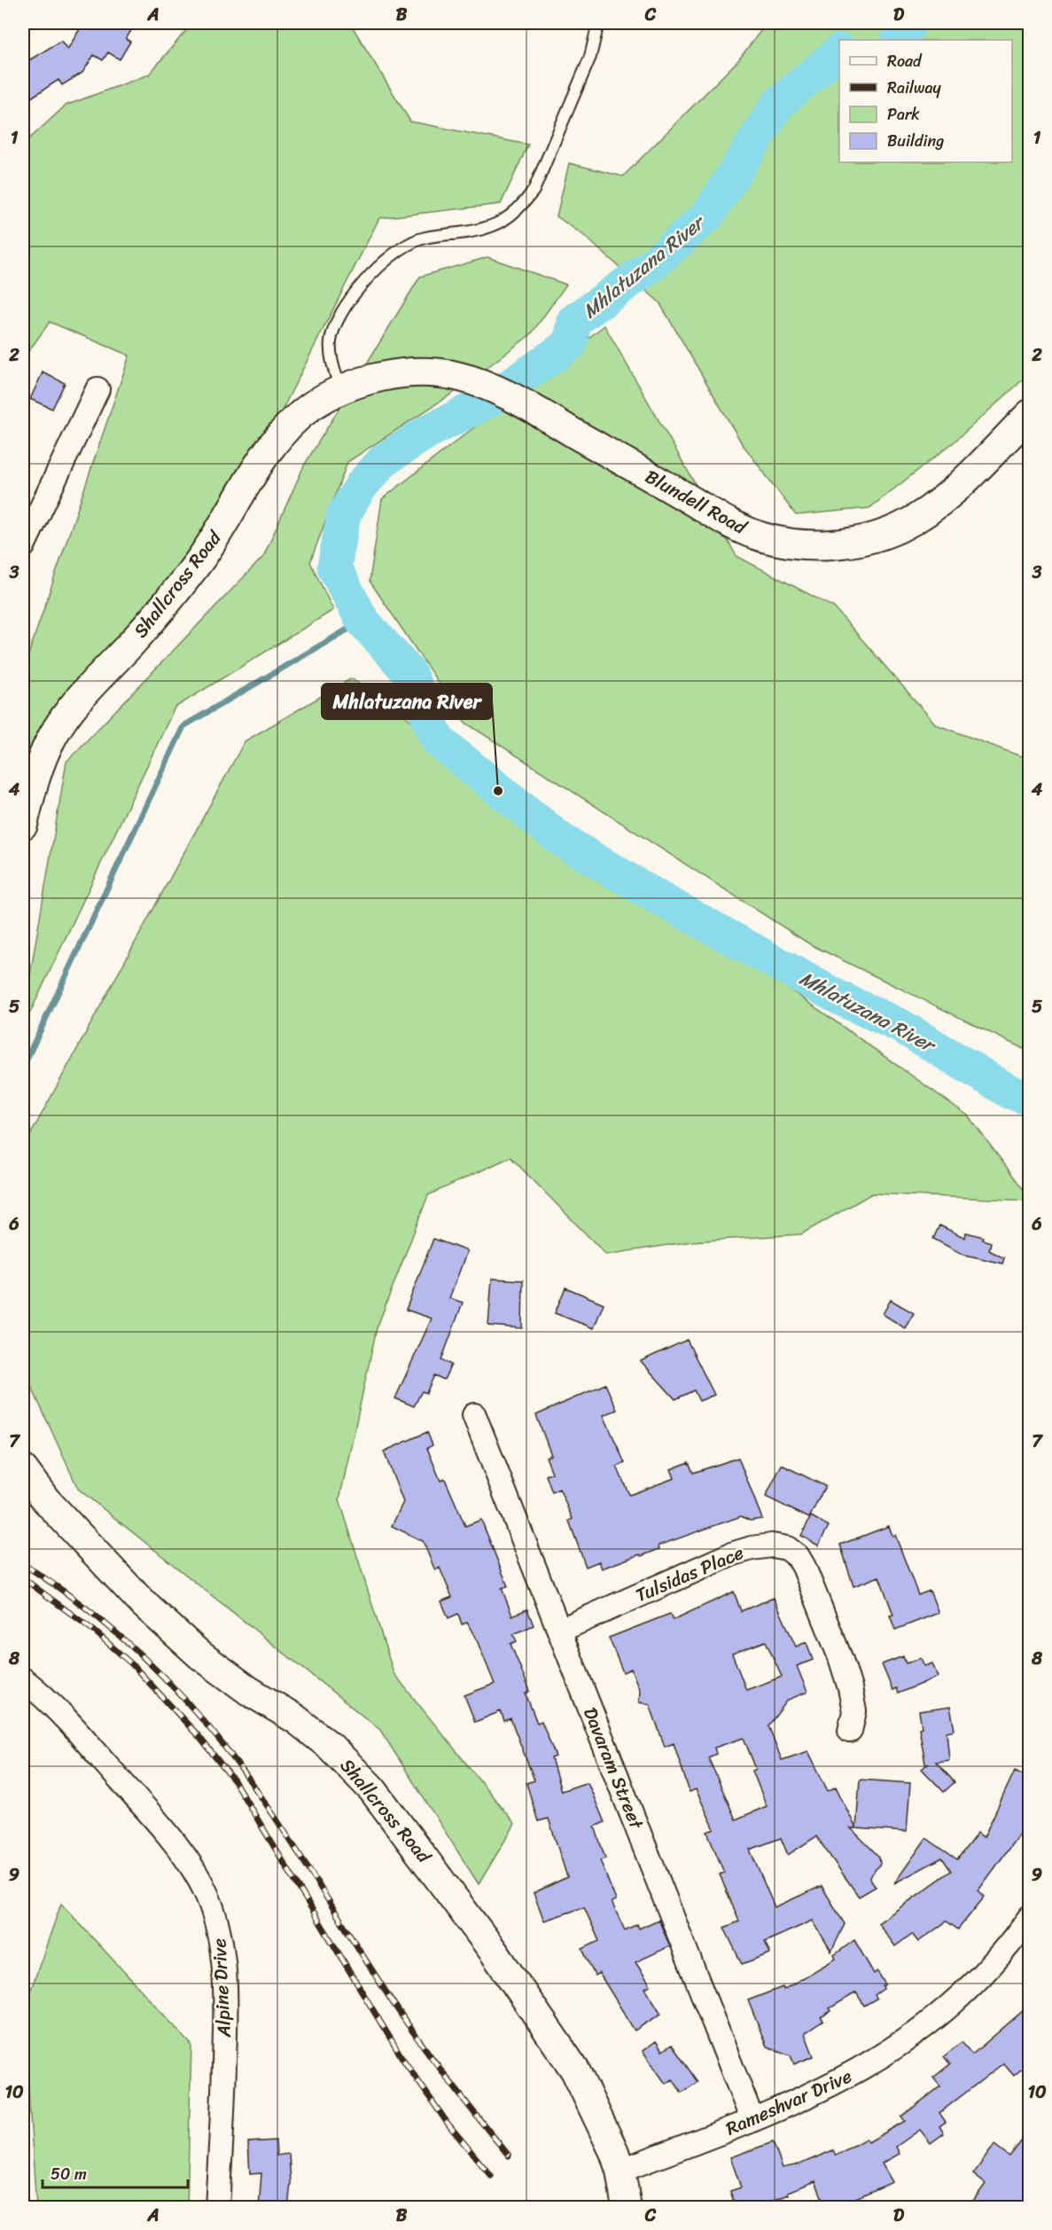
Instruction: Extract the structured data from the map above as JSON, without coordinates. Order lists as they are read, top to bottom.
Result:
{
  "streets": {
    "street": [
      "Blundell Road",
      "Shallcross Road",
      "Tulsidas Place",
      "Davaram Street",
      "Alpine Drive",
      "Rameshvar Drive"
    ]
  },
  "crossings": [
    ["Blundell Road", "Shallcross Road"],
    ["Shallcross Road", "Rameshvar Drive"],
    ["Tulsidas Place", "Davaram Street"],
    ["Davaram Street", "Rameshvar Drive"]
  ],
  "water": ["Mhlatuzana River"],
  "places": ["Mhlatuzana River"],
  "legend": [
    "Road",
    "Railway",
    "Park",
    "Building"
  ],
  "scale_bar": "50 m",
  "grid": {
    "columns": [
      "A",
      "B",
      "C",
      "D"
    ],
    "rows": [
      "1",
      "2",
      "3",
      "4",
      "5",
      "6",
      "7",
      "8",
      "9",
      "10"
    ]
  }
}
